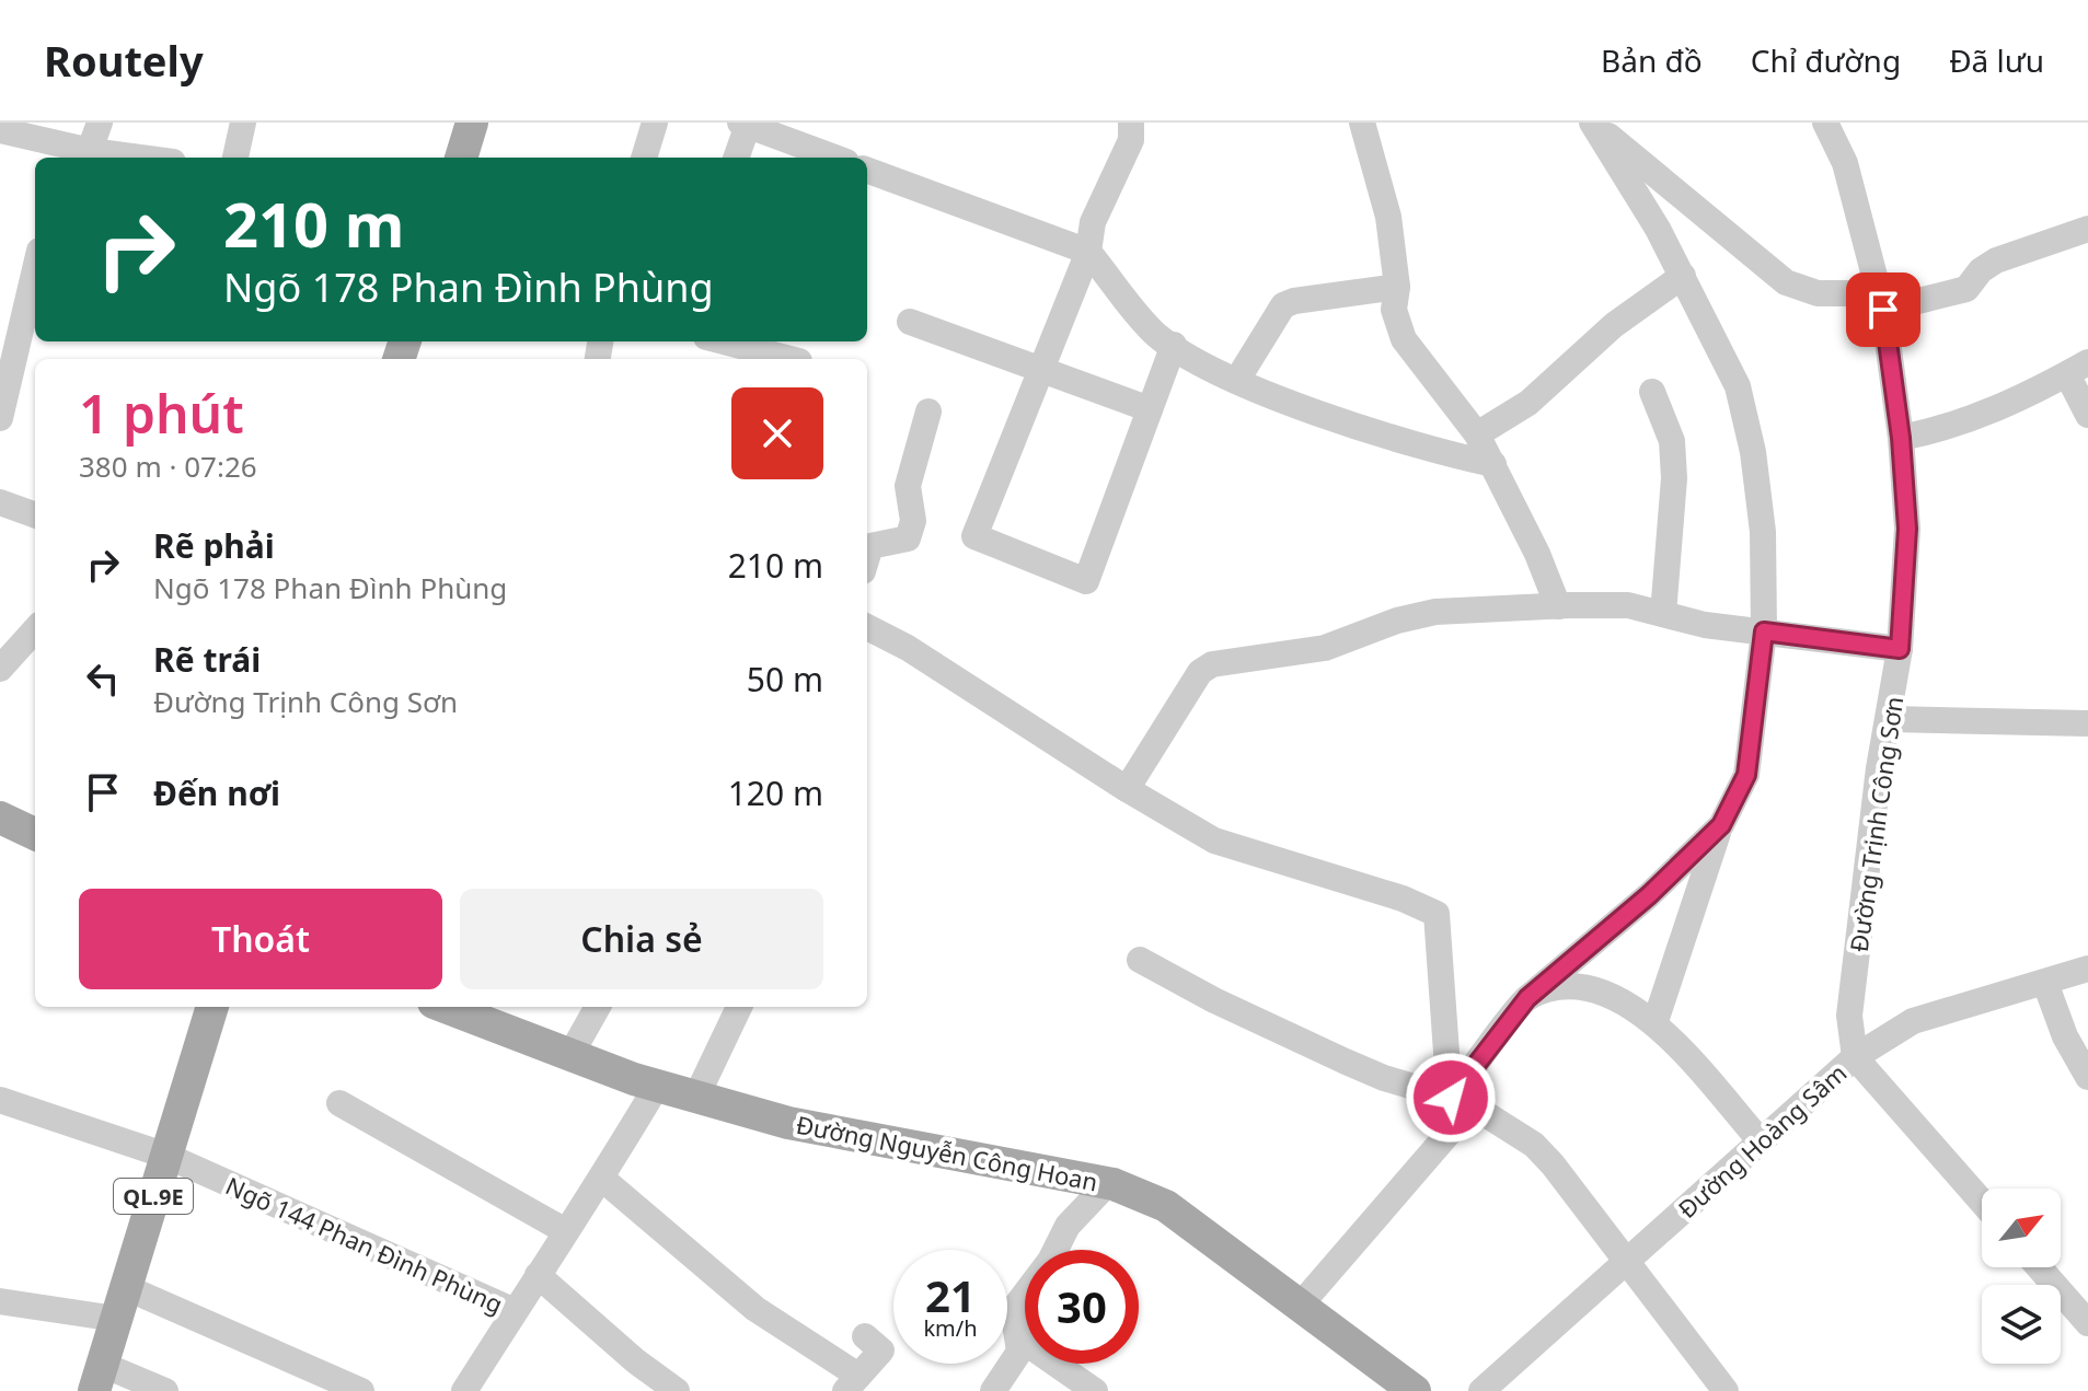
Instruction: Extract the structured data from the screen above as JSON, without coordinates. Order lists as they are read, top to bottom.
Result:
{
  "streets": {
    "main road": ["Đường Nguyễn Công Hoan", "QL.9E"],
    "street": ["Đường Trịnh Công Sơn", "Đường Hoàng Sâm", "Ngõ 144 Phan Đình Phùng"]
  },
  "crossings": [
    ["Đường Trịnh Công Sơn", "Đường Hoàng Sâm"],
    ["QL.9E", "Ngõ 144 Phan Đình Phùng"]
  ],
  "north": "top right",
  "page": {
    "header": "Routely",
    "nav": ["Bản đồ", "Chỉ đường", "Đã lưu"],
    "turn": ["210 m", "Ngõ 178 Phan Đình Phùng"],
    "heading": ["1 phút", "380 m · 07:26"],
    "list": [
      {
        "name": "Rẽ phải",
        "note": "Ngõ 178 Phan Đình Phùng",
        "value": "210 m"
      },
      {
        "name": "Rẽ trái",
        "note": "Đường Trịnh Công Sơn",
        "value": "50 m"
      },
      {
        "name": "Đến nơi",
        "value": "120 m"
      }
    ],
    "buttons": ["Thoát", "Chia sẻ"],
    "speed": "21 km/h",
    "limit": "30"
  }
}
